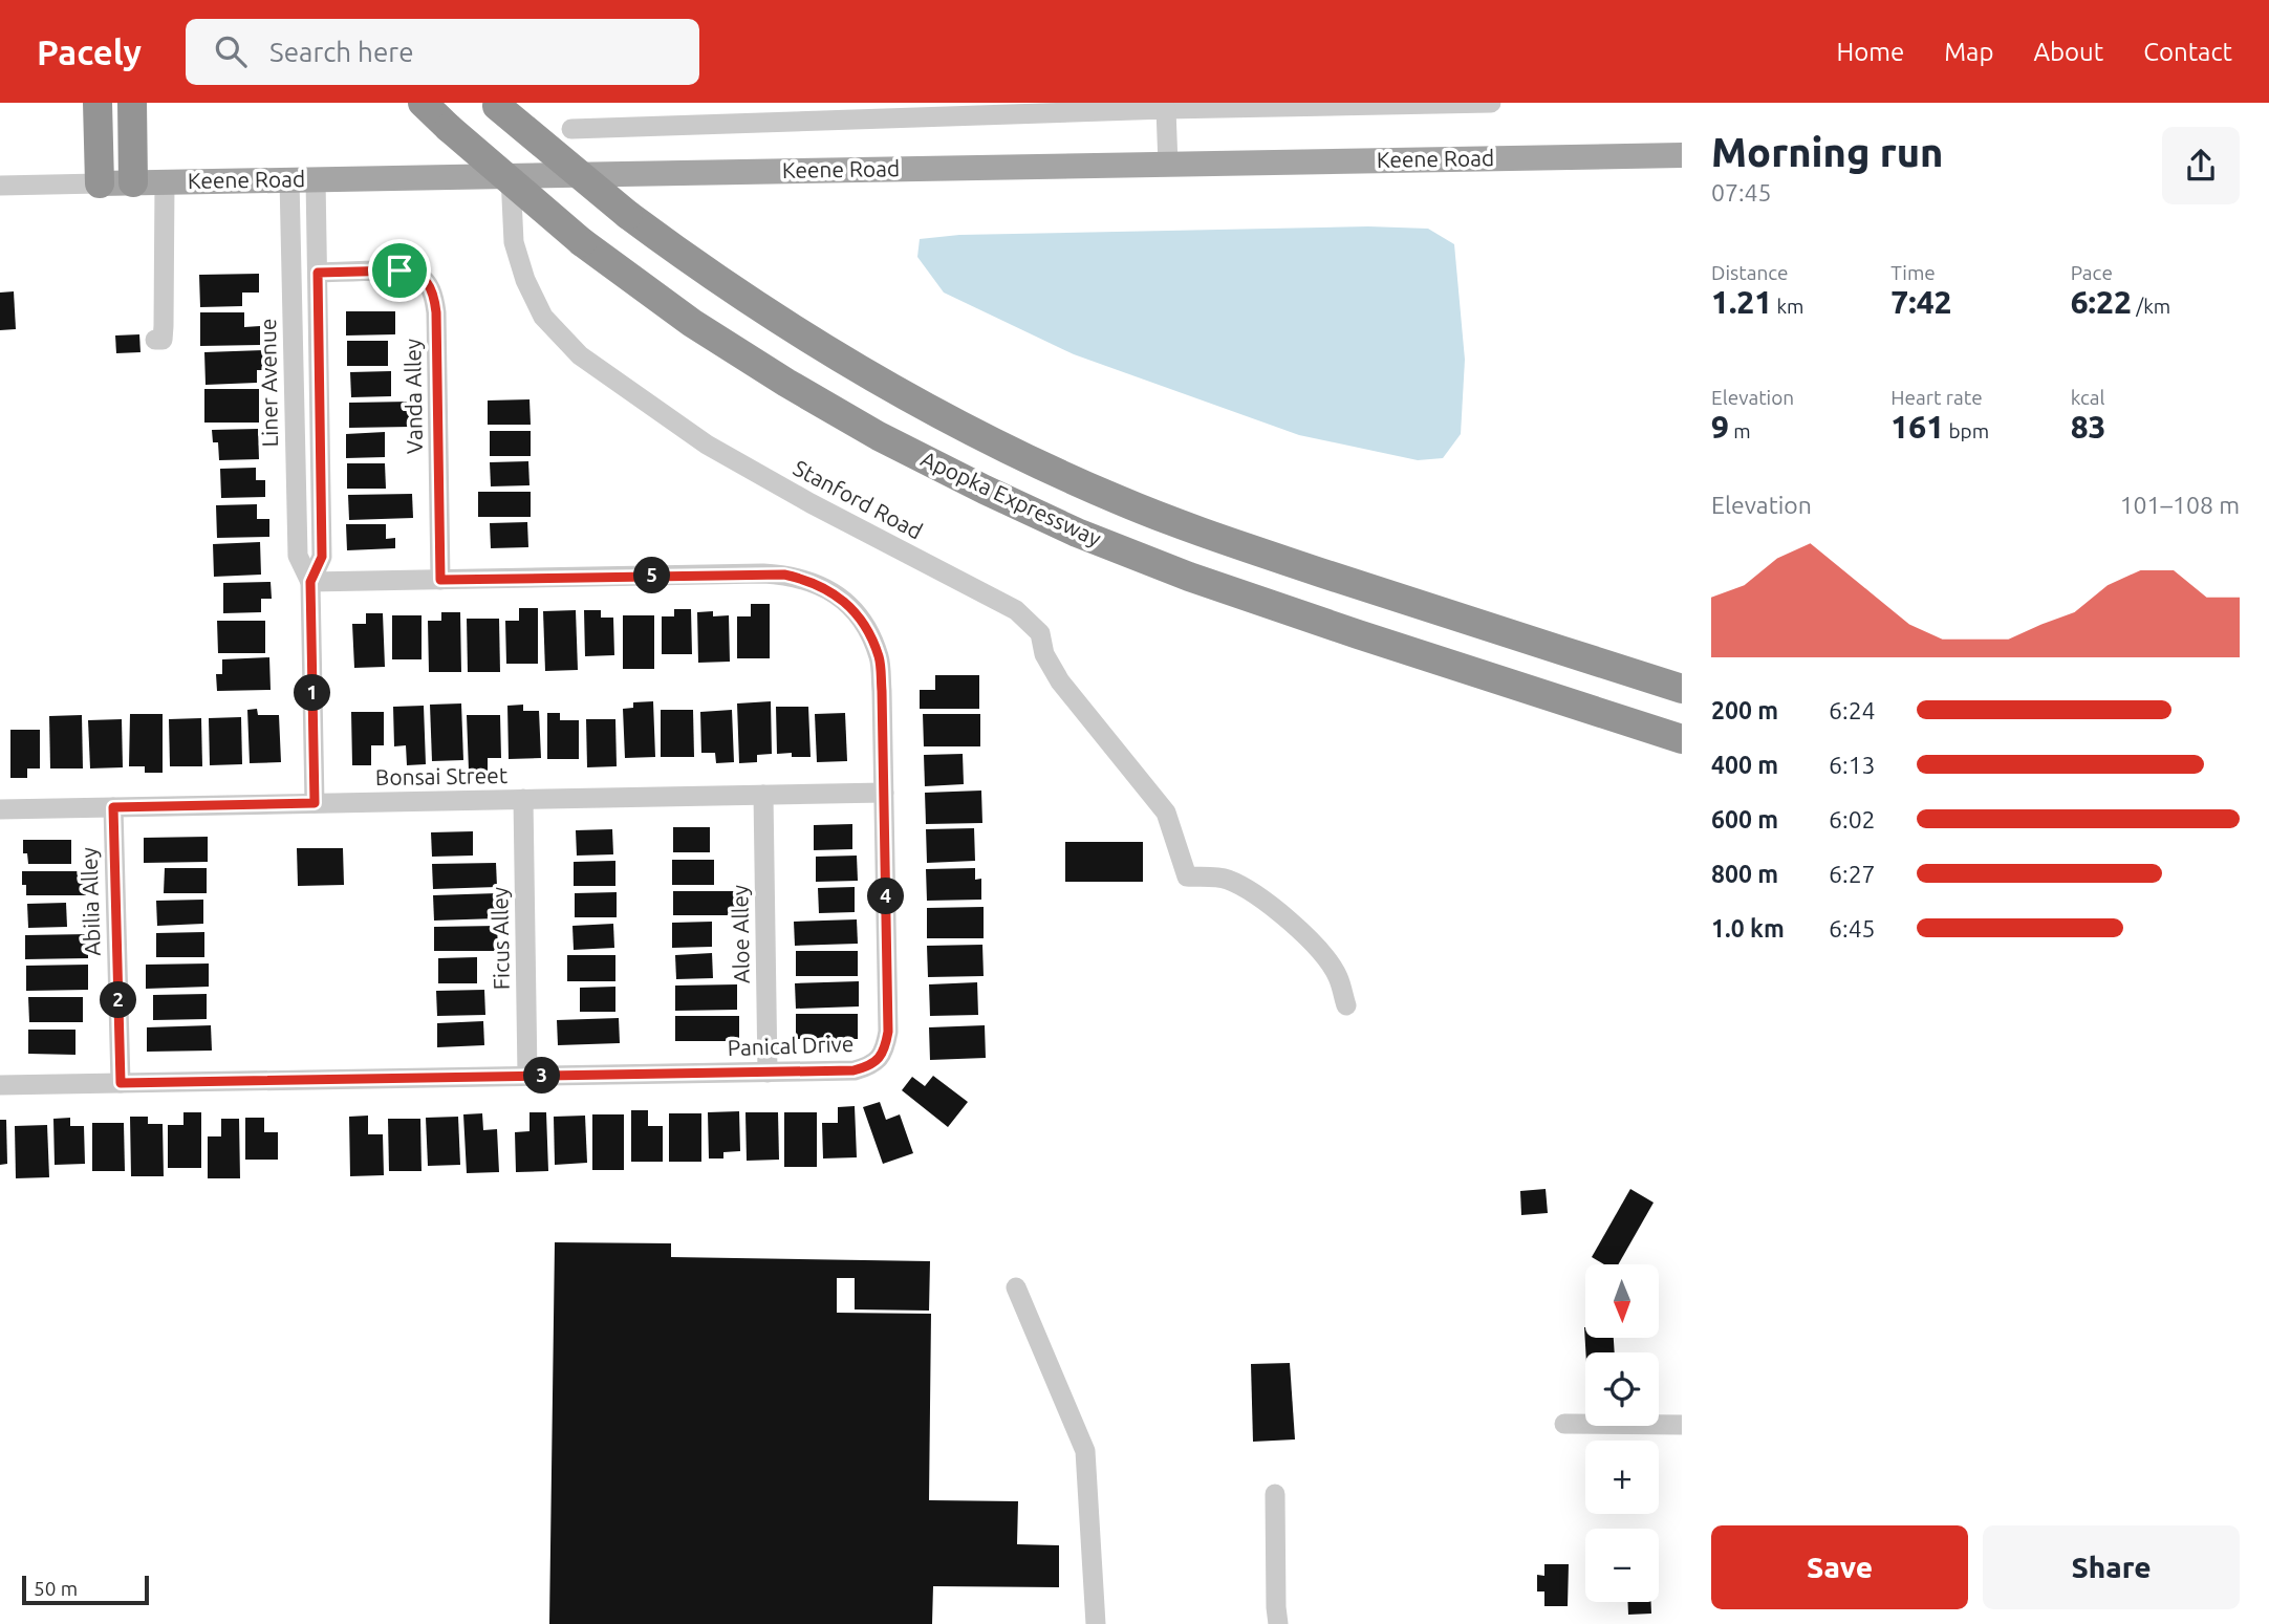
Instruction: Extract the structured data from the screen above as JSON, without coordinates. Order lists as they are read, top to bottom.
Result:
{
  "streets": {
    "highway": ["Apopka Expressway"],
    "main road": ["Keene Road"],
    "street": [
      "Liner Avenue",
      "Vanda Alley",
      "Stanford Road",
      "Bonsai Street",
      "Abilia Alley",
      "Aloe Alley",
      "Ficus Alley",
      "Panical Drive"
    ]
  },
  "crossings": [
    ["Keene Road", "Liner Avenue"],
    ["Keene Road", "Stanford Road"],
    ["Liner Avenue", "Vanda Alley"],
    ["Liner Avenue", "Bonsai Street"],
    ["Liner Avenue", "Panical Drive"],
    ["Vanda Alley", "Panical Drive"],
    ["Bonsai Street", "Abilia Alley"],
    ["Bonsai Street", "Aloe Alley"],
    ["Bonsai Street", "Ficus Alley"],
    ["Bonsai Street", "Panical Drive"],
    ["Abilia Alley", "Panical Drive"],
    ["Aloe Alley", "Panical Drive"],
    ["Ficus Alley", "Panical Drive"]
  ],
  "scale_bar": "50 m",
  "north": "bottom",
  "page": {
    "header": "Pacely",
    "search": "Search here",
    "nav": [
      "Home",
      "Map",
      "About",
      "Contact"
    ],
    "heading": ["Morning run", "07:45"],
    "stats": [
      ["Distance", "1.21 km"],
      ["Time", "7:42"],
      ["Pace", "6:22 /km"],
      ["Elevation", "9 m"],
      ["Heart rate", "161 bpm"],
      ["kcal", "83"]
    ],
    "chart": ["Elevation", "101–108 m"],
    "pins": [
      "5",
      "1",
      "4",
      "2",
      "3"
    ],
    "list": [
      {
        "name": "200 m",
        "note": "6:24"
      },
      {
        "name": "400 m",
        "note": "6:13"
      },
      {
        "name": "600 m",
        "note": "6:02"
      },
      {
        "name": "800 m",
        "note": "6:27"
      },
      {
        "name": "1.0 km",
        "note": "6:45"
      }
    ],
    "map_buttons": ["+", "−"],
    "buttons": ["Save", "Share"],
    "scale": "50 m"
  }
}
